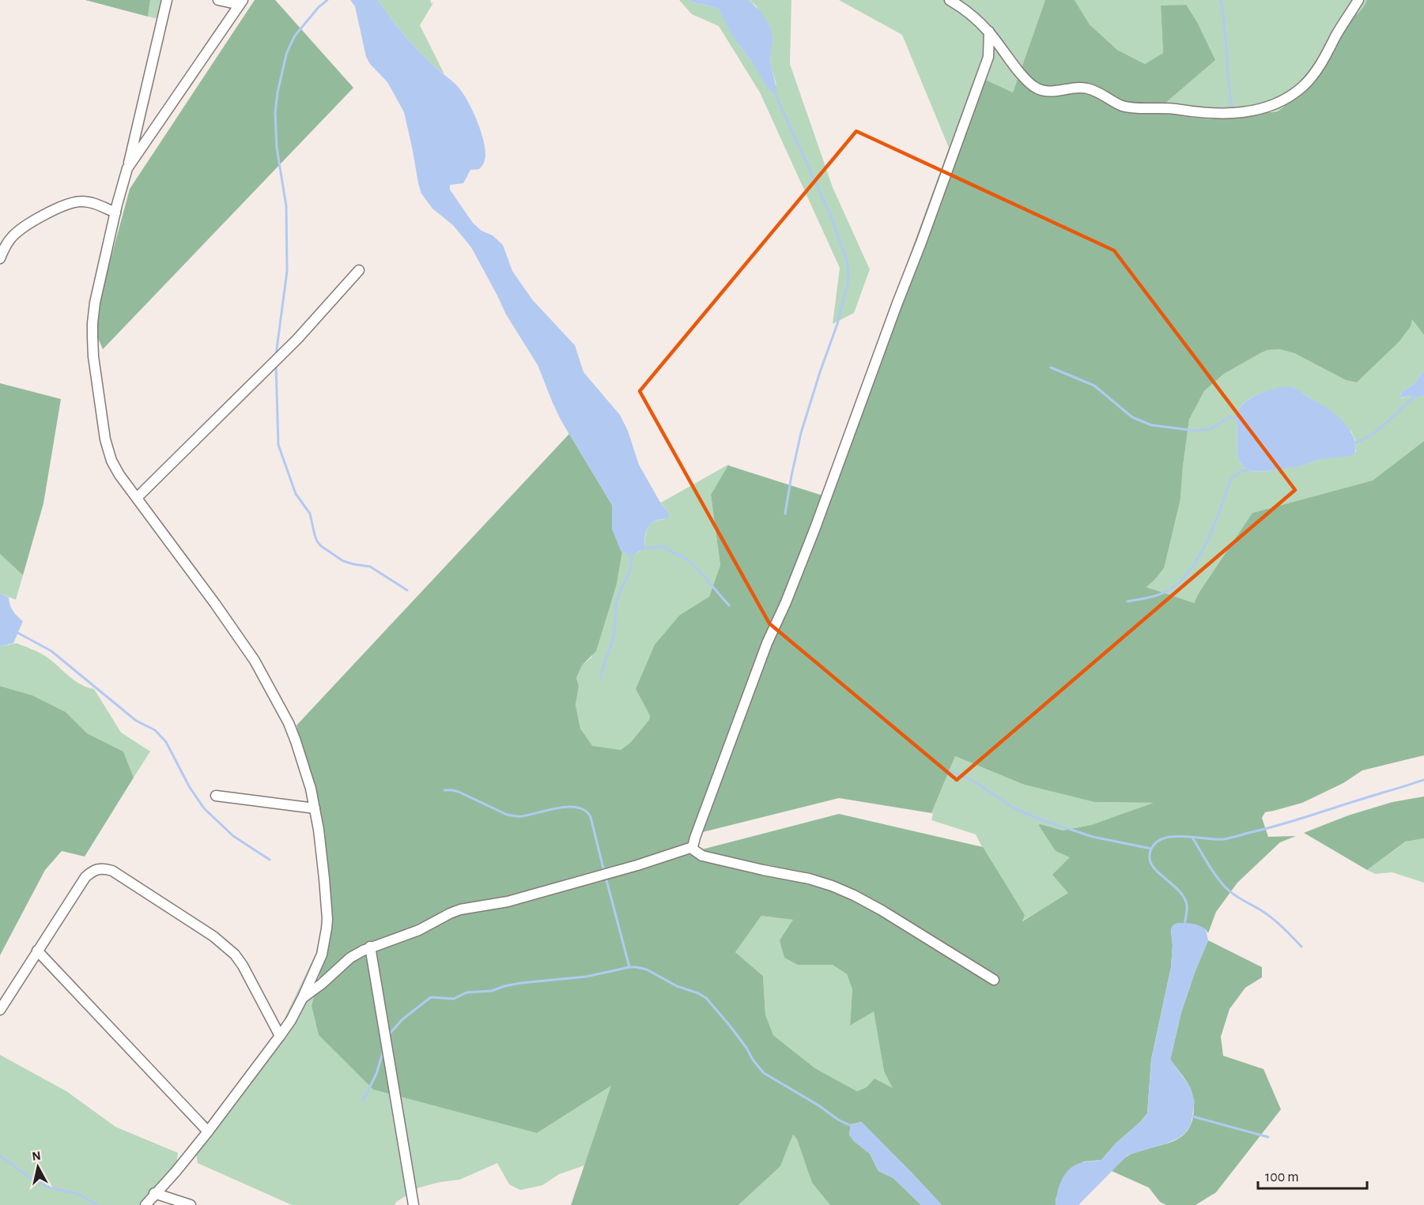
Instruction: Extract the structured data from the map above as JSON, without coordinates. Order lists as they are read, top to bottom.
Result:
{
  "scale_bar": "100 m",
  "north": "top"
}
